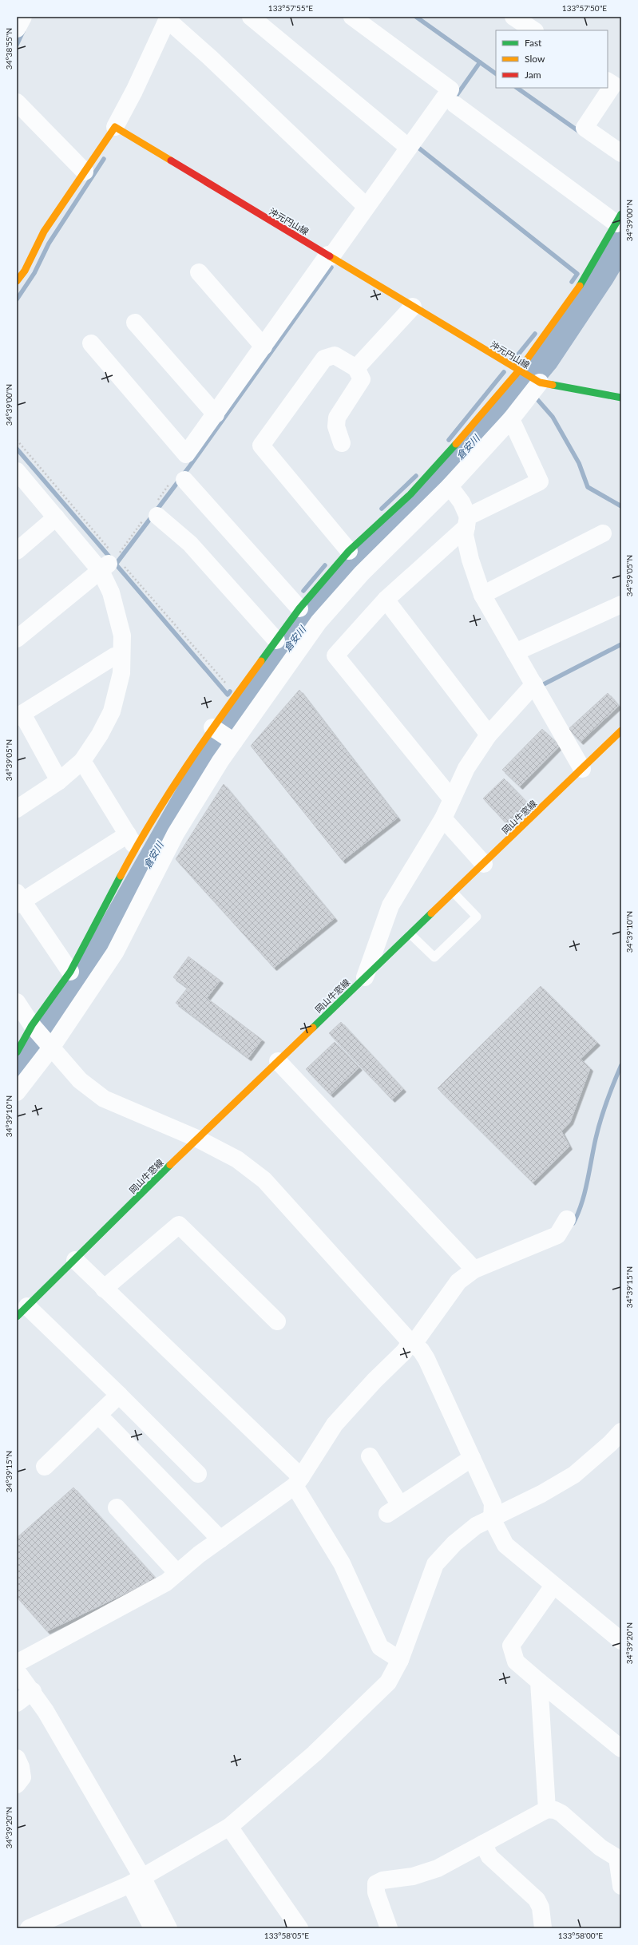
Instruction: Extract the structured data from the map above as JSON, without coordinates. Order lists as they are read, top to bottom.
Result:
{
  "streets": {
    "main road": ["沖元円山線", "岡山牛窓線"]
  },
  "water": ["倉安川"],
  "legend": ["Fast", "Slow", "Jam"],
  "coordinates": [
    "133°57'55\"E",
    "133°57'50\"E",
    "34°38'55\"N",
    "34°39'00\"N",
    "34°39'05\"N",
    "34°39'10\"N",
    "34°39'15\"N",
    "34°39'20\"N",
    "133°58'05\"E",
    "133°58'00\"E"
  ]
}
